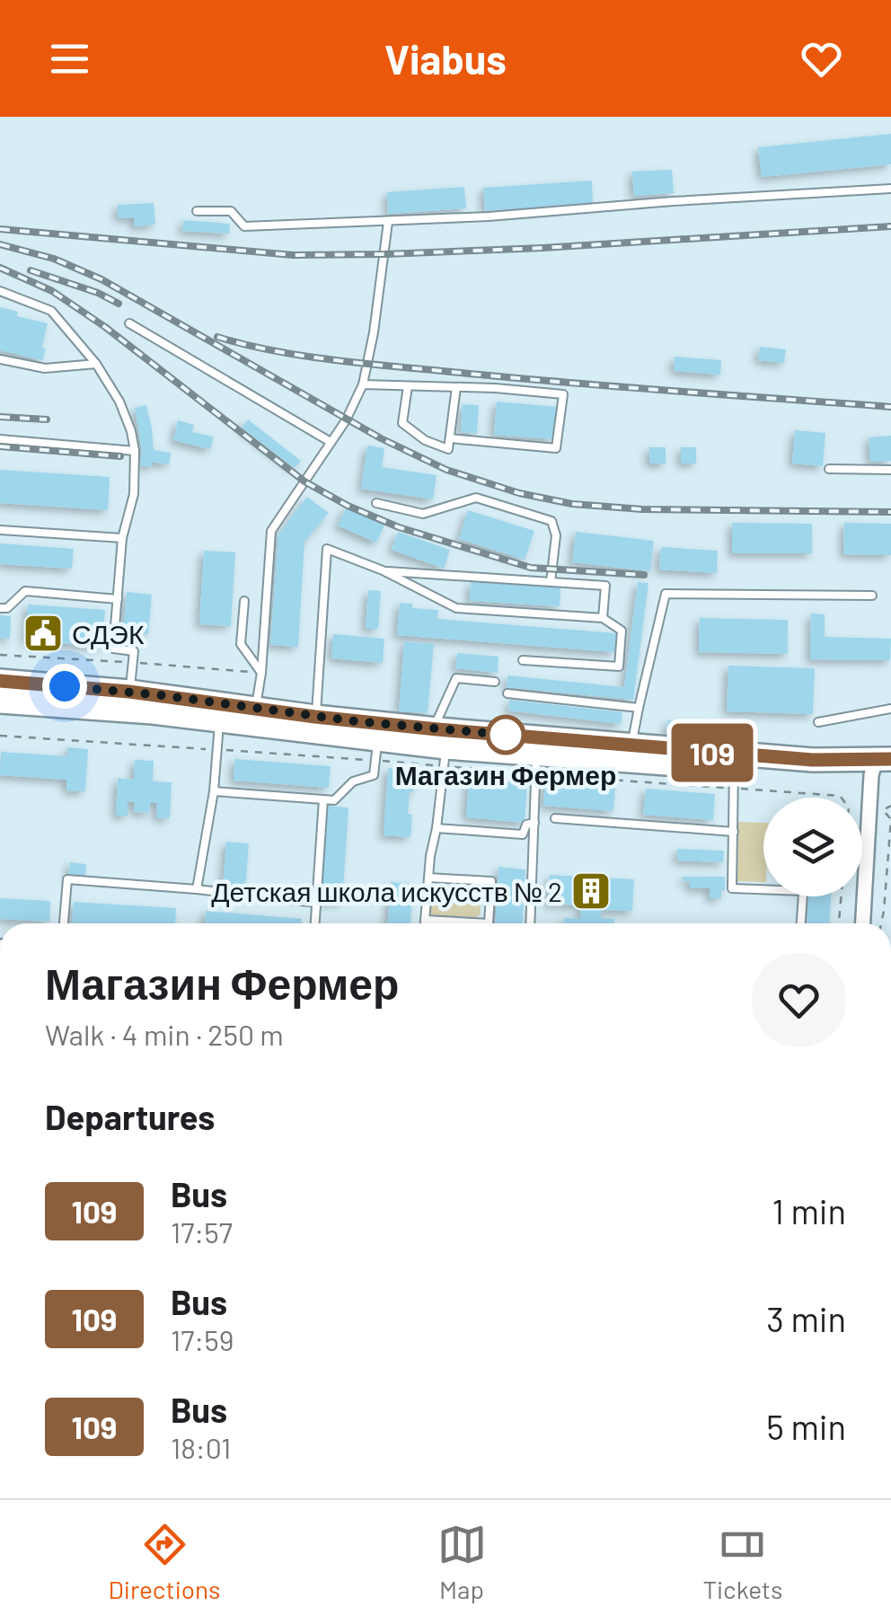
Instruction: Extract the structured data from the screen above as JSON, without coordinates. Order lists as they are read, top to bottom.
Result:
{
  "places": {
    "public building": ["СДЭК"],
    "other": ["Магазин Фермер"],
    "building": ["Детская школа искусств № 2"]
  },
  "lines": ["bus line 109"],
  "page": {
    "header": "Viabus",
    "on_map": "109",
    "heading": [
      ["Магазин Фермер", "Walk · 4 min · 250 m"],
      "Departures"
    ],
    "list": [
      {
        "mark": "109",
        "name": "Bus",
        "note": "17:57",
        "value": "1 min"
      },
      {
        "mark": "109",
        "name": "Bus",
        "note": "17:59",
        "value": "3 min"
      },
      {
        "mark": "109",
        "name": "Bus",
        "note": "18:01",
        "value": "5 min"
      }
    ],
    "tabs": ["Directions", "Map", "Tickets"]
  }
}
